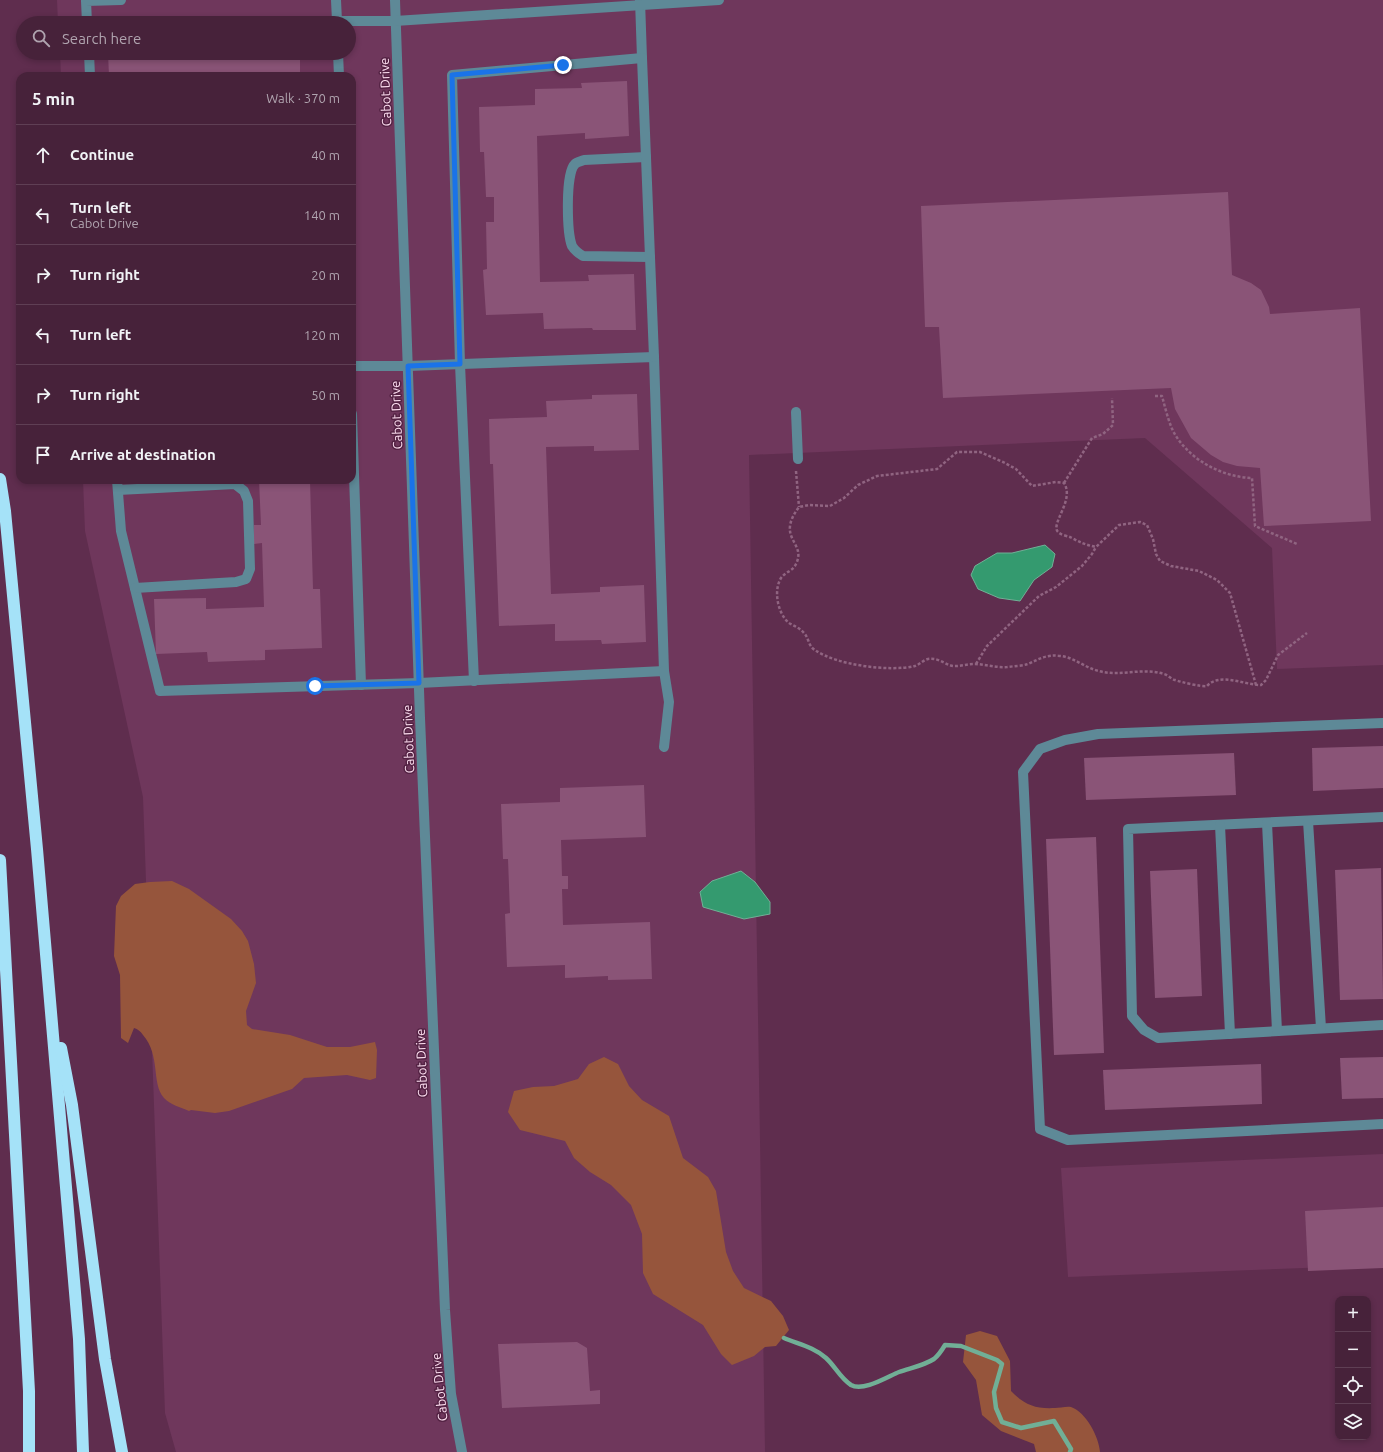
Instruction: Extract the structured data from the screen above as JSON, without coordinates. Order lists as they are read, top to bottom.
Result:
{
  "streets": {
    "street": ["Cabot Drive"]
  },
  "page": {
    "search": "Search here",
    "heading": ["5 min", "Walk · 370 m"],
    "list": [
      ["Continue", "40 m"],
      ["Turn left", "Cabot Drive", "140 m"],
      ["Turn right", "20 m"],
      ["Turn left", "120 m"],
      ["Turn right", "50 m"],
      "Arrive at destination"
    ],
    "map_buttons": ["+", "−"]
  }
}
